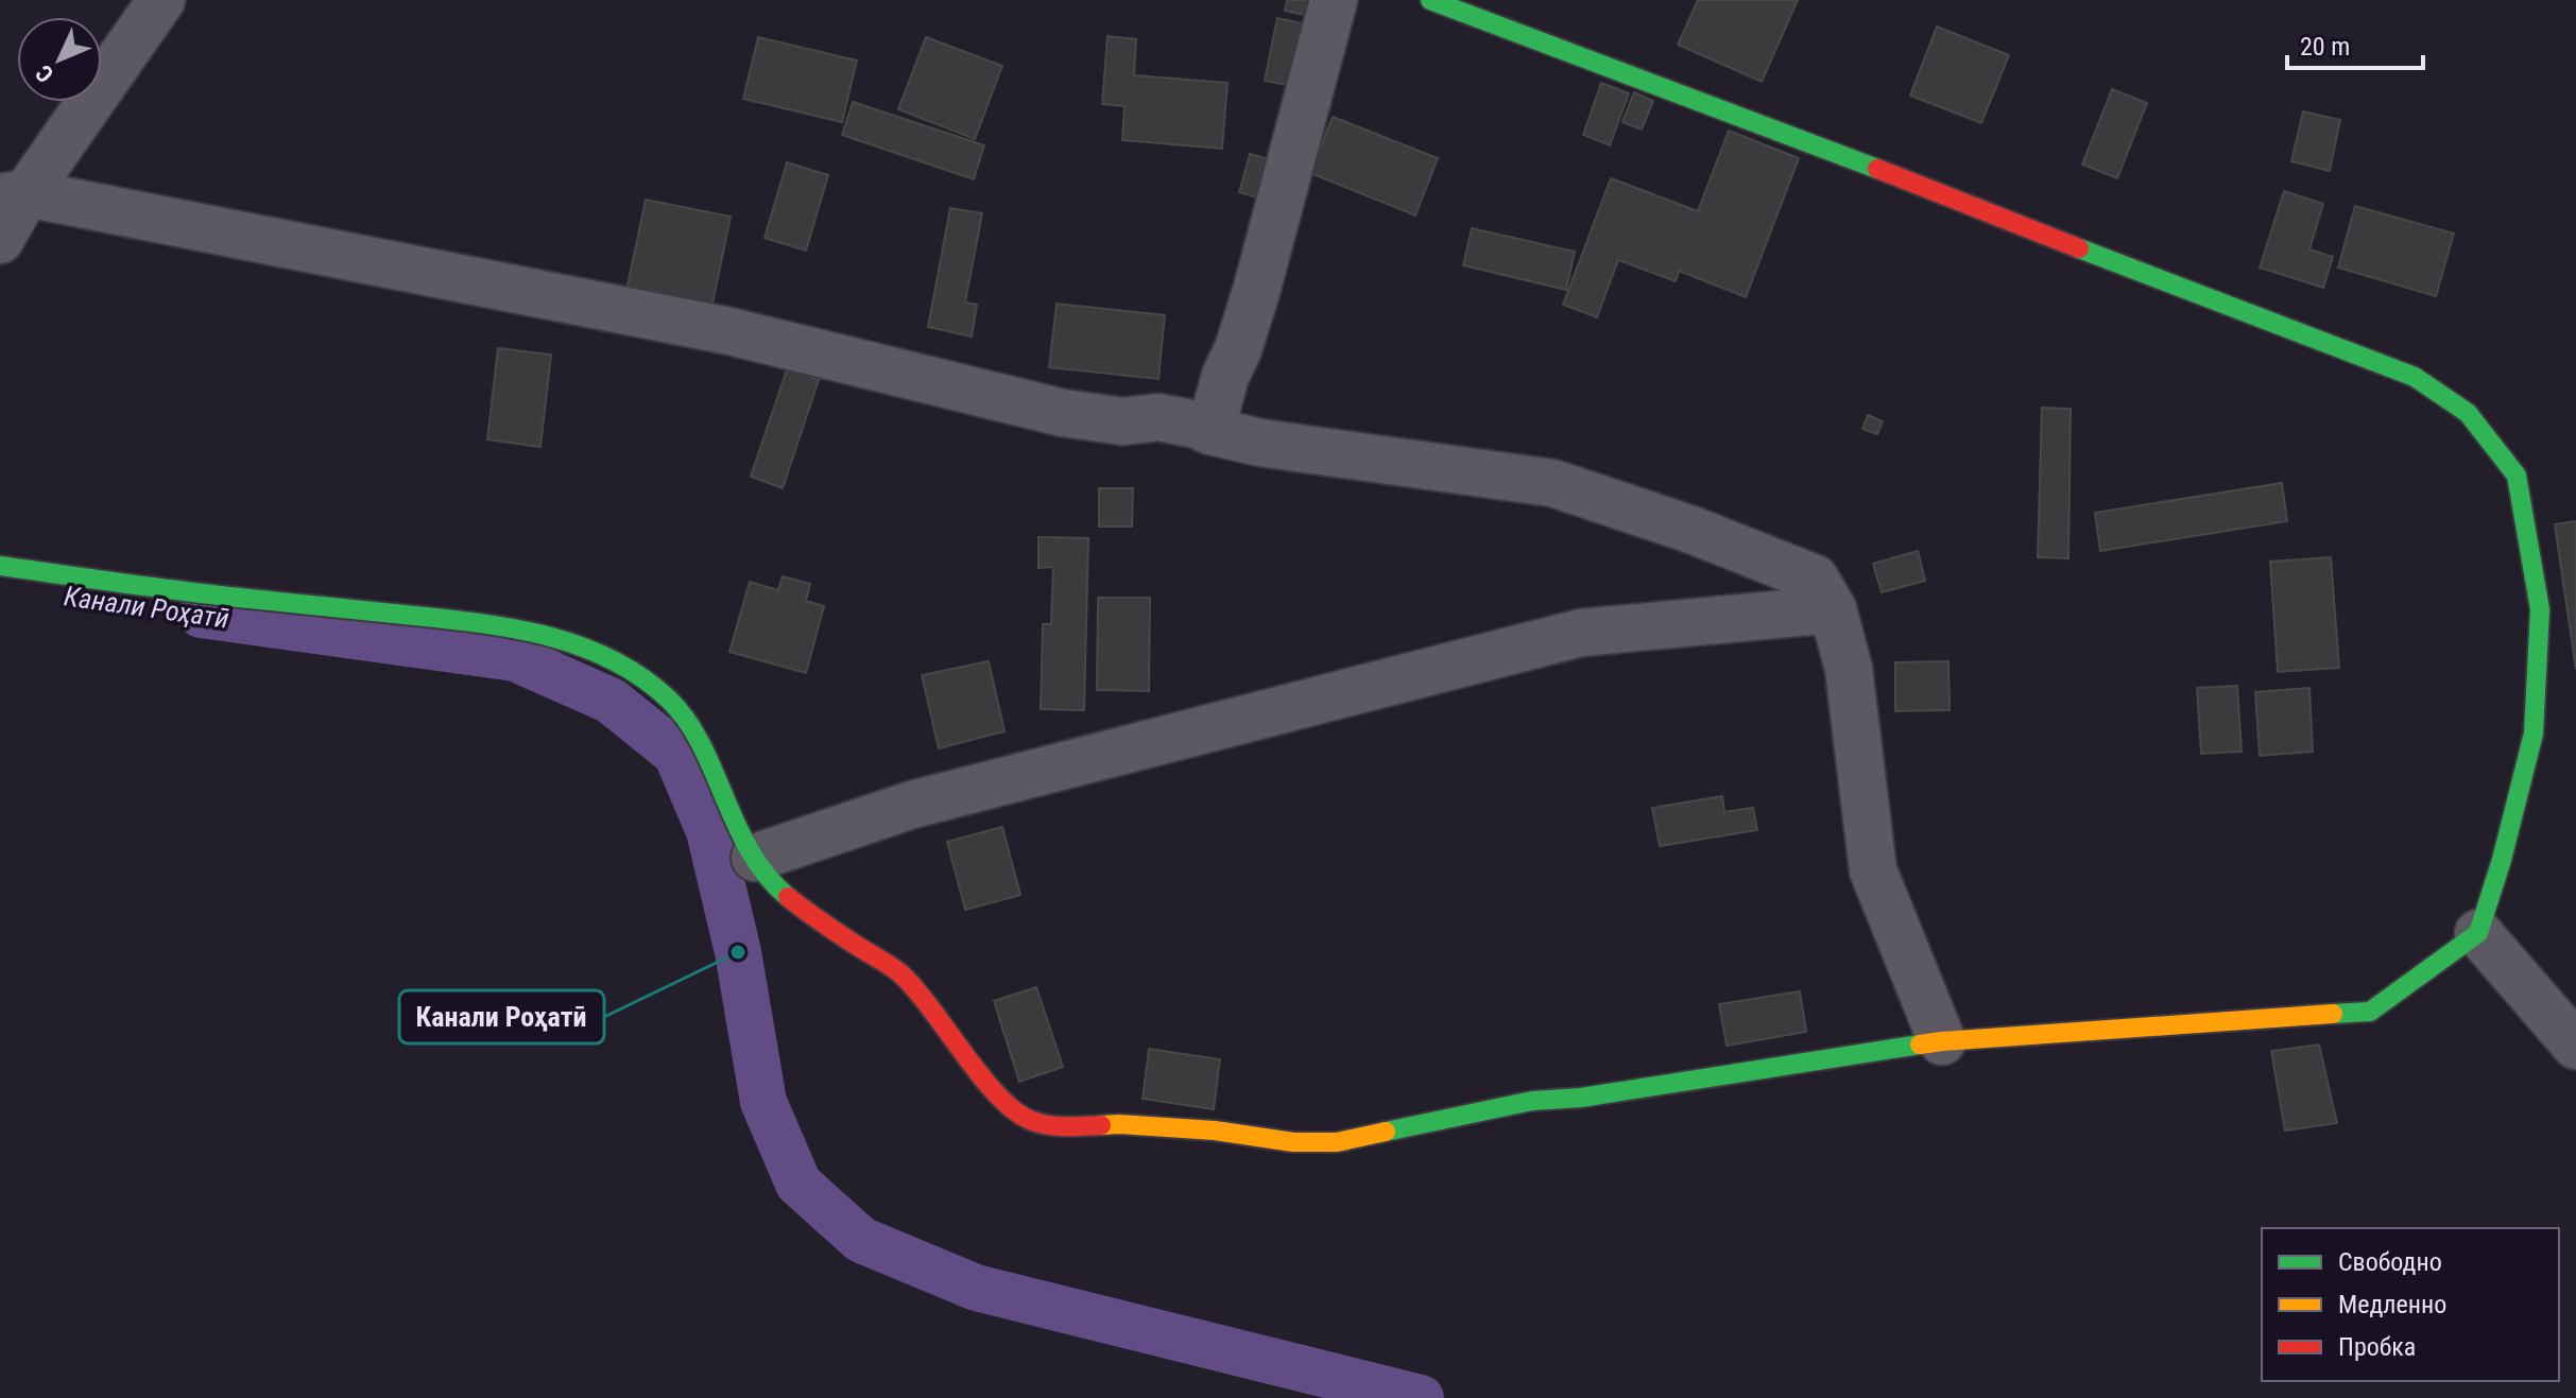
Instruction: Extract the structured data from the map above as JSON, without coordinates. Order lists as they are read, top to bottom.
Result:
{
  "water": ["Канали Роҳатӣ"],
  "places": ["Канали Роҳатӣ"],
  "legend": ["Свободно", "Медленно", "Пробка"],
  "scale_bar": "20 m",
  "north": "bottom left"
}
